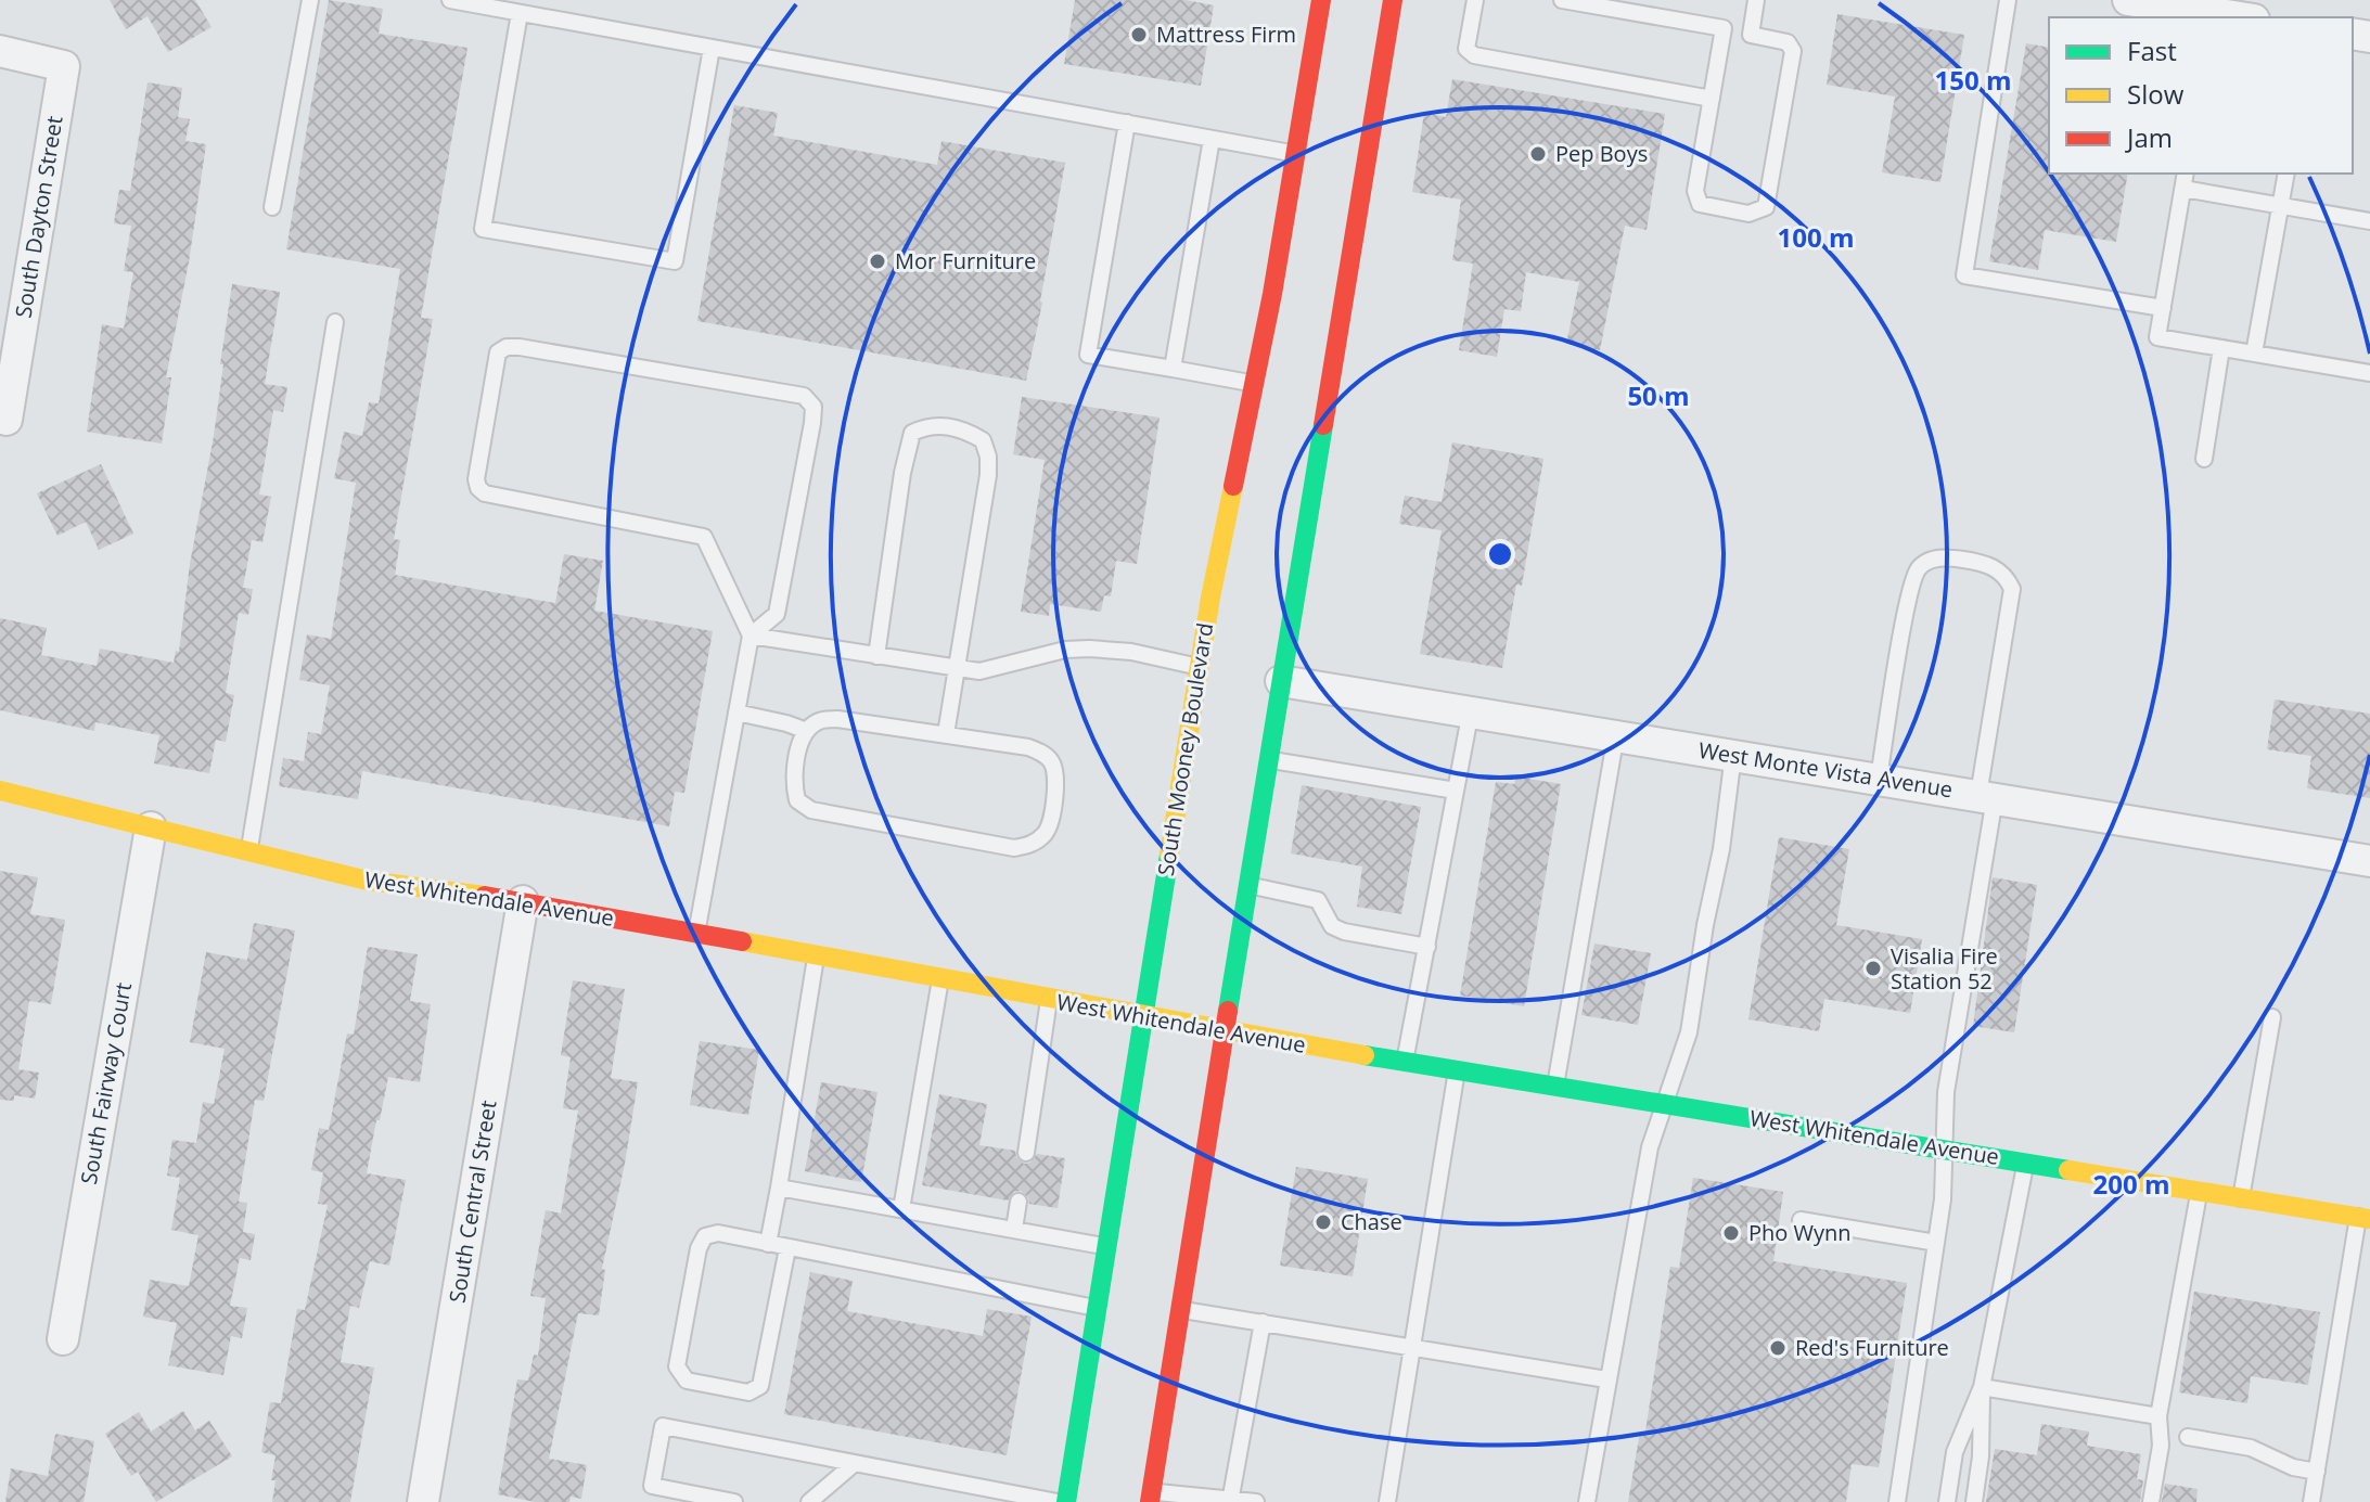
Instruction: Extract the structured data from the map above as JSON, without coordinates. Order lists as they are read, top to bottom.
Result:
{
  "streets": {
    "main road": ["South Mooney Boulevard", "West Whitendale Avenue"],
    "street": [
      "South Dayton Street",
      "West Monte Vista Avenue",
      "South Fairway Court",
      "South Central Street"
    ]
  },
  "crossings": [
    ["South Mooney Boulevard", "West Whitendale Avenue"],
    ["West Whitendale Avenue", "South Fairway Court"],
    ["West Whitendale Avenue", "South Central Street"]
  ],
  "places": [
    "Mattress Firm",
    "Pep Boys",
    "Mor Furniture",
    "Visalia Fire Station 52",
    "Chase",
    "Pho Wynn",
    "Red's Furniture"
  ],
  "legend": ["Fast", "Slow", "Jam"],
  "rings": [
    "150 m",
    "100 m",
    "50 m",
    "200 m"
  ]
}
